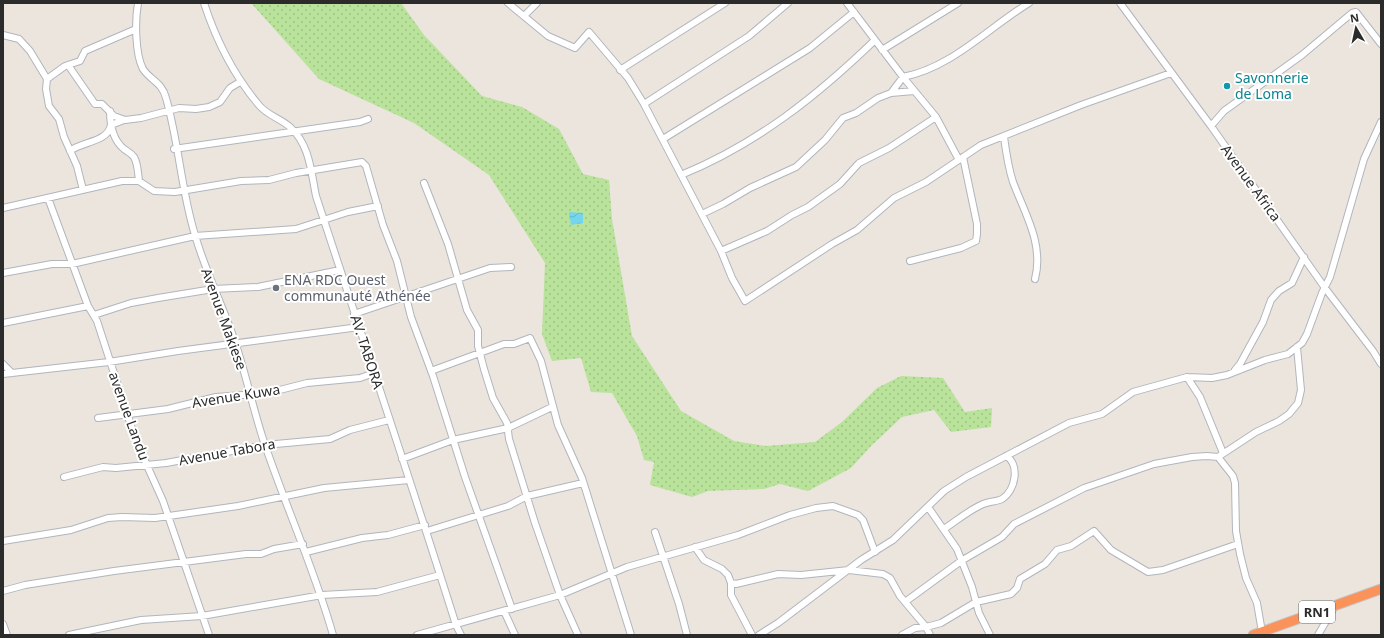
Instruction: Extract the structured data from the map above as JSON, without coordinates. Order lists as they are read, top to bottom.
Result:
{
  "streets": {
    "highway": ["RN1"],
    "street": [
      "Avenue Africa",
      "Avenue Makiese",
      "AV. TABORA",
      "Avenue Kuwa",
      "avenue Landu",
      "Avenue Tabora"
    ]
  },
  "crossings": [
    ["Avenue Makiese", "Avenue Kuwa"],
    ["Avenue Makiese", "Avenue Tabora"],
    ["AV. TABORA", "Avenue Kuwa"],
    ["AV. TABORA", "Avenue Tabora"],
    ["Avenue Kuwa", "avenue Landu"],
    ["avenue Landu", "Avenue Tabora"]
  ],
  "places": ["Savonnerie de Loma", "ENA RDC Ouest communauté Athénée"],
  "north": "top"
}
